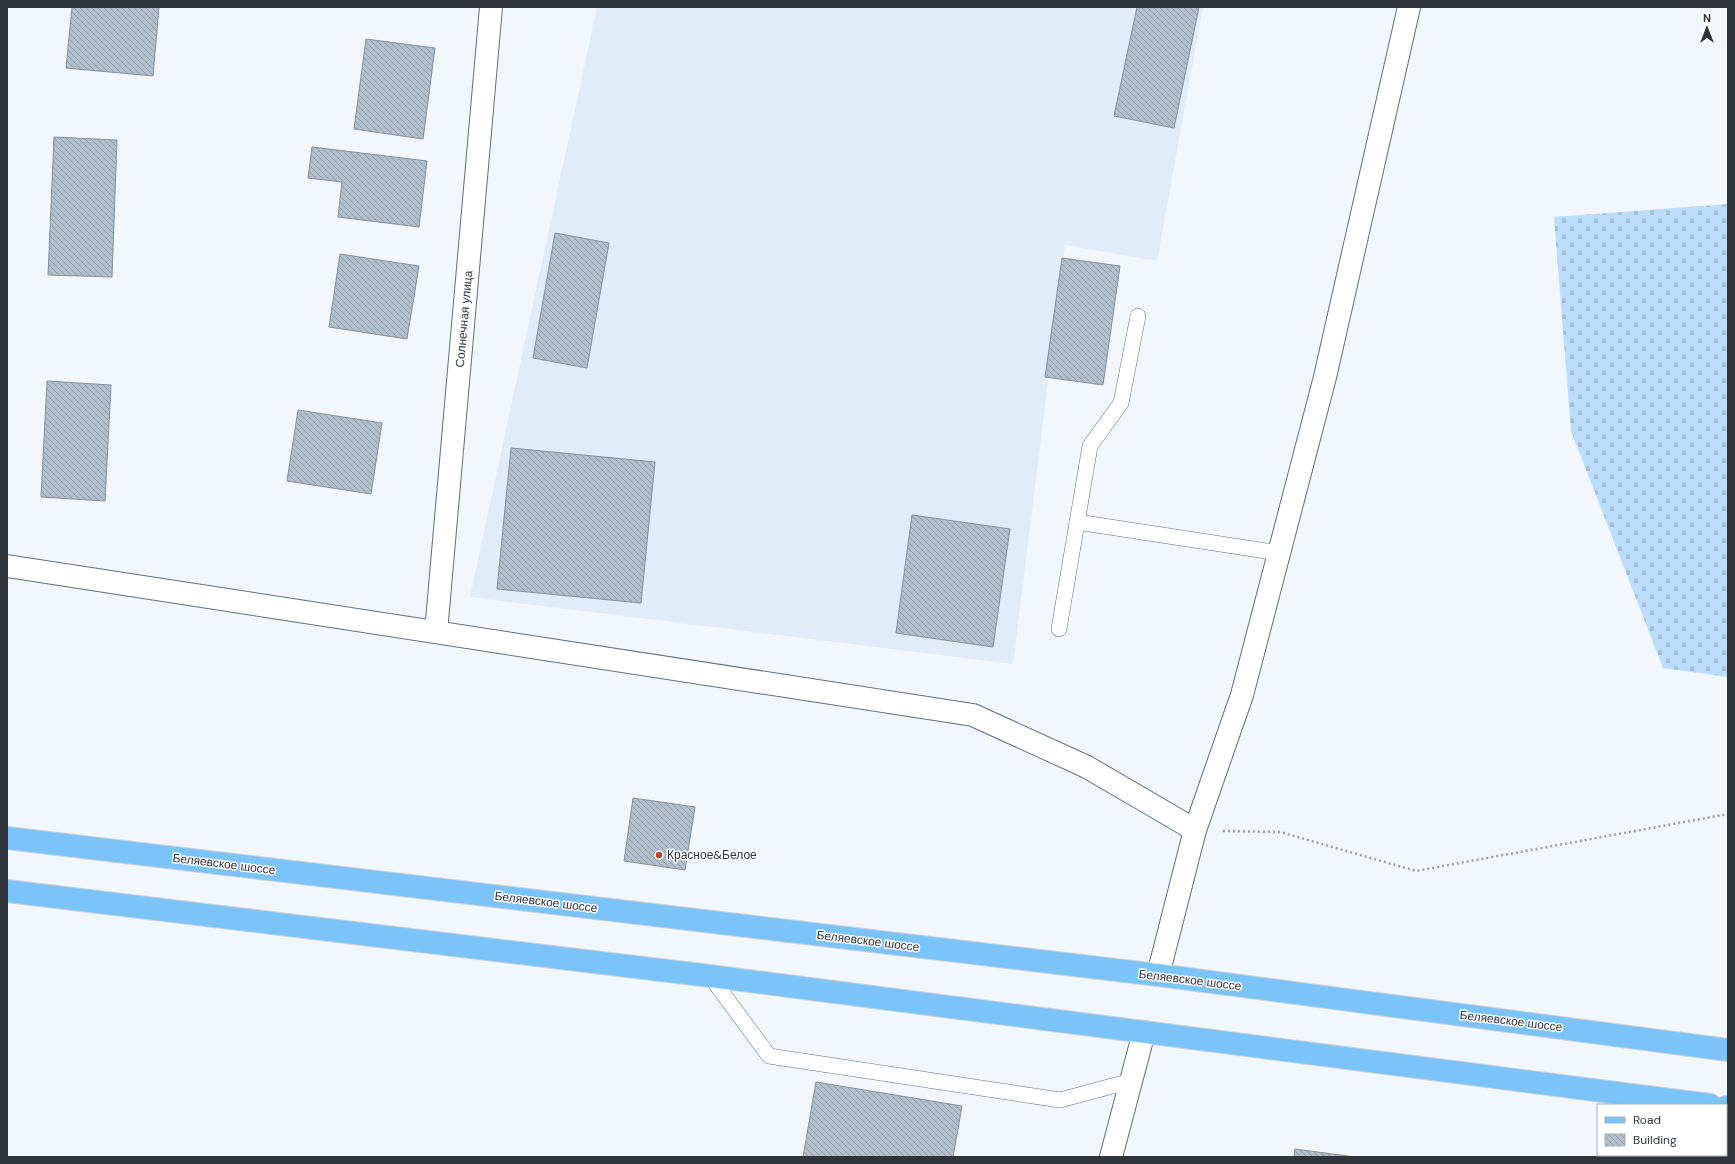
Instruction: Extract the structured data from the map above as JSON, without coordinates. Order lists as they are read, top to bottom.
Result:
{
  "streets": {
    "main road": ["Беляевское шоссе"],
    "street": ["Солнечная улица"]
  },
  "places": ["Красное&Белое"],
  "legend": ["Road", "Building"],
  "north": "top"
}
